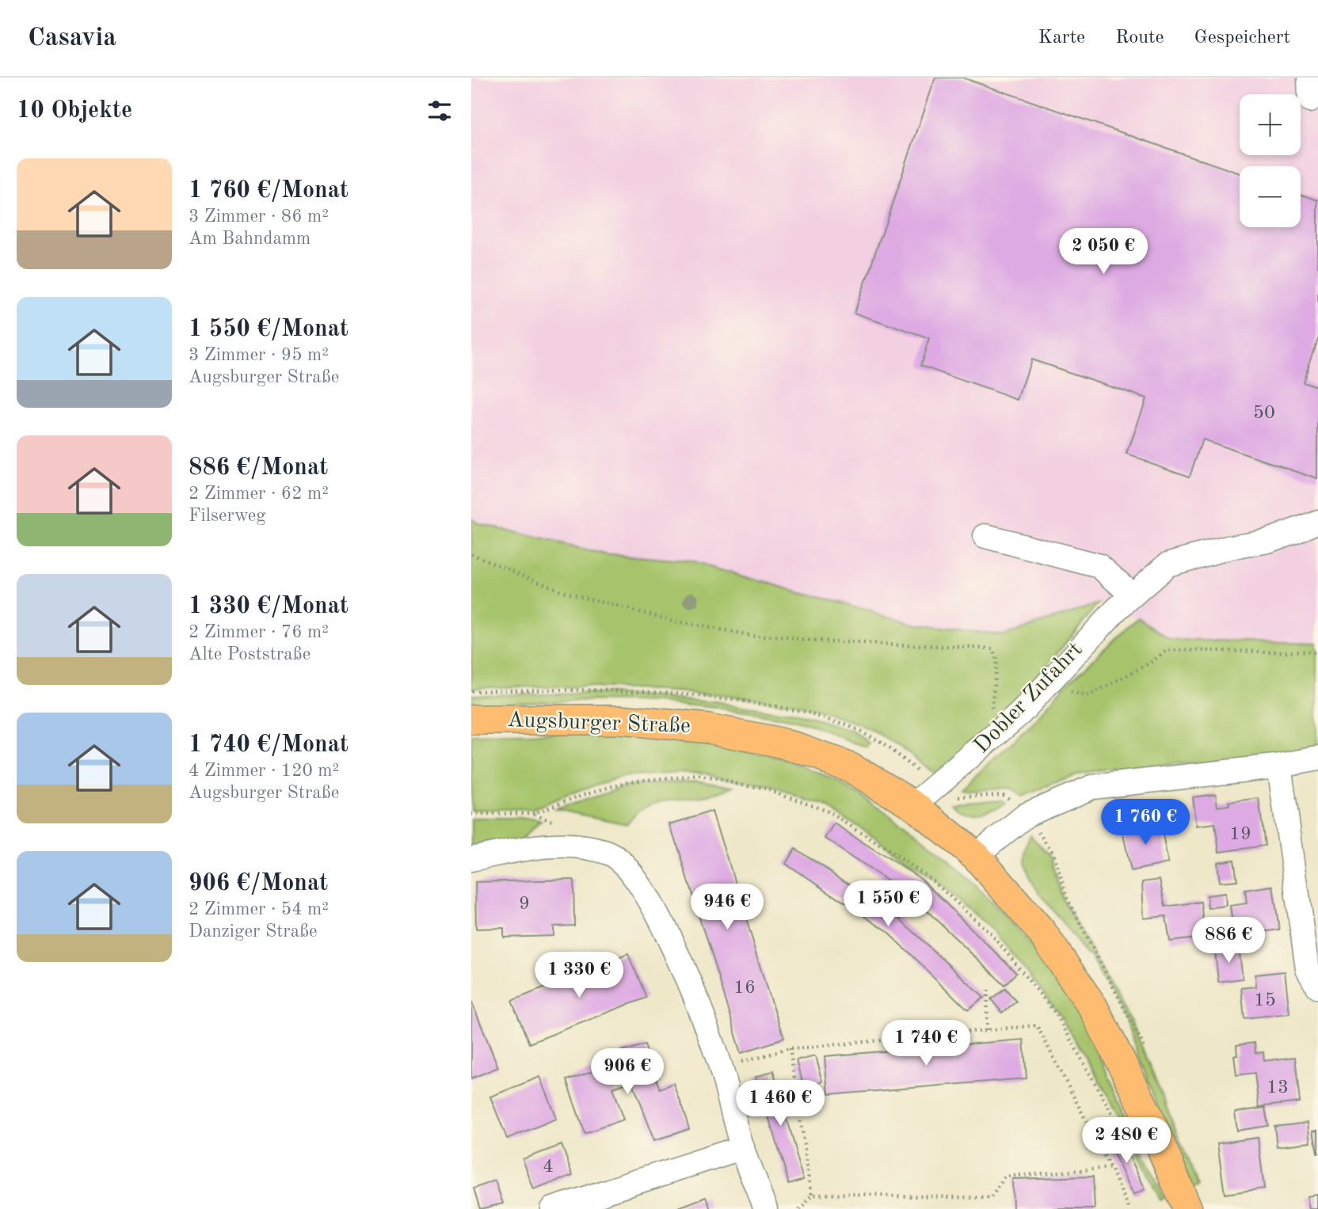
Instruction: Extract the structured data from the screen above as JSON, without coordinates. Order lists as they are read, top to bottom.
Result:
{
  "streets": {
    "main road": ["Augsburger Straße"],
    "street": ["Dobler Zufahrt"]
  },
  "crossings": [
    ["Dobler Zufahrt", "Augsburger Straße"]
  ],
  "house_numbers": [
    "50",
    "19",
    "9",
    "16",
    "15",
    "13",
    "4"
  ],
  "page": {
    "header": "Casavia",
    "nav": ["Karte", "Route", "Gespeichert"],
    "heading": "10 Objekte",
    "map_buttons": ["+", "−"],
    "list": [
      {
        "name": "1 760 €/Monat",
        "note": "3 Zimmer · 86 m² · Am Bahndamm"
      },
      {
        "name": "1 550 €/Monat",
        "note": "3 Zimmer · 95 m² · Augsburger Straße"
      },
      {
        "name": "886 €/Monat",
        "note": "2 Zimmer · 62 m² · Filserweg"
      },
      {
        "name": "1 330 €/Monat",
        "note": "2 Zimmer · 76 m² · Alte Poststraße"
      },
      {
        "name": "1 740 €/Monat",
        "note": "4 Zimmer · 120 m² · Augsburger Straße"
      },
      {
        "name": "906 €/Monat",
        "note": "2 Zimmer · 54 m² · Danziger Straße"
      }
    ],
    "price": [
      "2 050 €",
      "1 760 €",
      "1 550 €",
      "946 €",
      "886 €",
      "1 330 €",
      "1 740 €",
      "906 €",
      "1 460 €",
      "2 480 €"
    ]
  }
}
